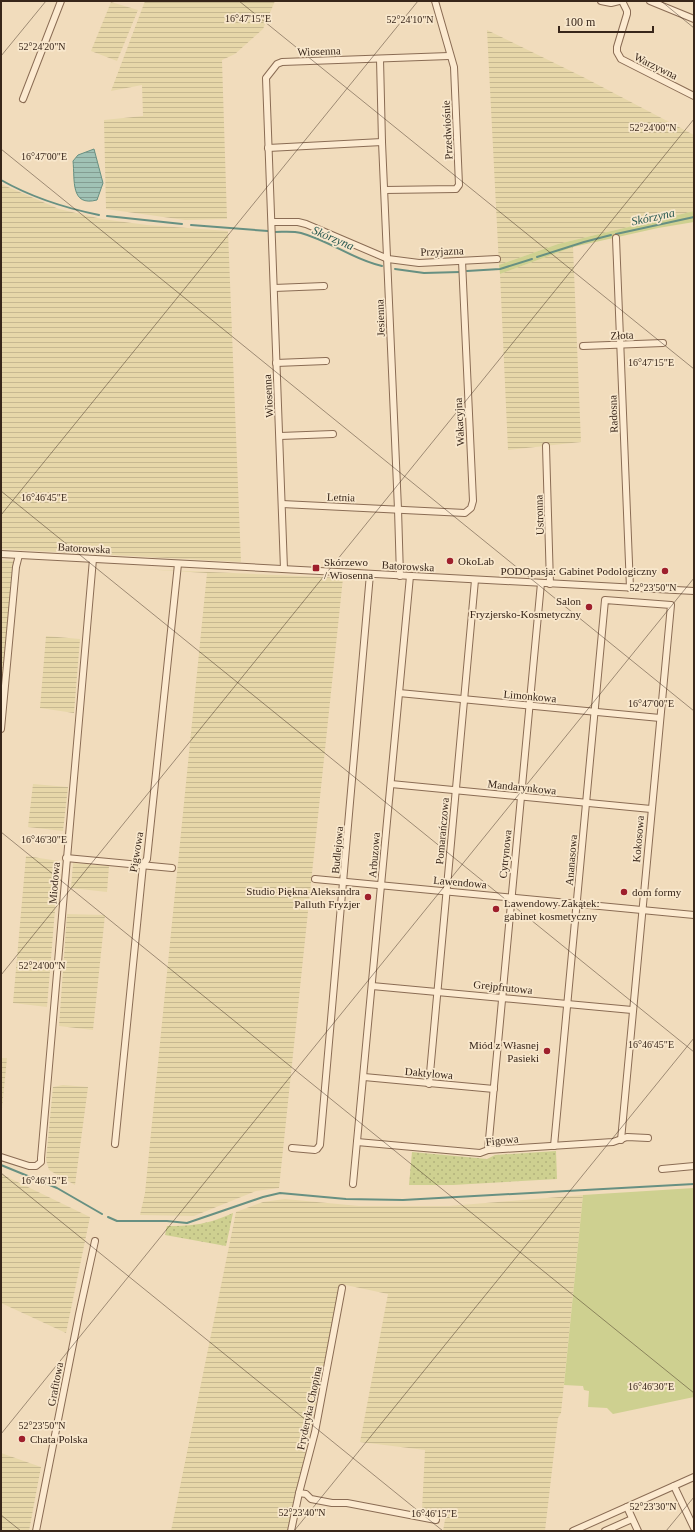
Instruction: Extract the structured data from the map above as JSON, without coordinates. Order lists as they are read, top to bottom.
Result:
{
  "streets": {
    "street": [
      "Wiosenna",
      "Warzywna",
      "Przedwiośnie",
      "Przyjazna",
      "Jesienna",
      "Złota",
      "Radosna",
      "Wakacyjna",
      "Letnia",
      "Ustronna",
      "Batorowska",
      "Limonkowa",
      "Mandarynkowa",
      "Pomarańczowa",
      "Kokosowa",
      "Budlejowa",
      "Pigwowa",
      "Cytrynowa",
      "Arbuzowa",
      "Ananasowa",
      "Lawendowa",
      "Miodowa",
      "Grejpfrutowa",
      "Daktylowa",
      "Figowa",
      "Grafitowa",
      "Fryderyka Chopina"
    ]
  },
  "crossings": [
    ["Wiosenna", "Przedwiośnie"],
    ["Wiosenna", "Jesienna"],
    ["Wiosenna", "Letnia"],
    ["Wiosenna", "Batorowska"],
    ["Przedwiośnie", "Jesienna"],
    ["Przyjazna", "Jesienna"],
    ["Przyjazna", "Wakacyjna"],
    ["Jesienna", "Wakacyjna"],
    ["Jesienna", "Letnia"],
    ["Jesienna", "Batorowska"],
    ["Złota", "Radosna"],
    ["Radosna", "Batorowska"],
    ["Wakacyjna", "Letnia"],
    ["Ustronna", "Batorowska"],
    ["Batorowska", "Pomarańczowa"],
    ["Batorowska", "Budlejowa"],
    ["Batorowska", "Pigwowa"],
    ["Batorowska", "Cytrynowa"],
    ["Batorowska", "Arbuzowa"],
    ["Batorowska", "Miodowa"],
    ["Limonkowa", "Pomarańczowa"],
    ["Limonkowa", "Kokosowa"],
    ["Limonkowa", "Cytrynowa"],
    ["Limonkowa", "Arbuzowa"],
    ["Limonkowa", "Ananasowa"],
    ["Mandarynkowa", "Pomarańczowa"],
    ["Mandarynkowa", "Kokosowa"],
    ["Mandarynkowa", "Cytrynowa"],
    ["Mandarynkowa", "Arbuzowa"],
    ["Mandarynkowa", "Ananasowa"],
    ["Pomarańczowa", "Lawendowa"],
    ["Pomarańczowa", "Grejpfrutowa"],
    ["Pomarańczowa", "Daktylowa"],
    ["Kokosowa", "Ananasowa"],
    ["Kokosowa", "Lawendowa"],
    ["Kokosowa", "Grejpfrutowa"],
    ["Kokosowa", "Figowa"],
    ["Budlejowa", "Lawendowa"],
    ["Cytrynowa", "Lawendowa"],
    ["Cytrynowa", "Grejpfrutowa"],
    ["Cytrynowa", "Daktylowa"],
    ["Cytrynowa", "Figowa"],
    ["Arbuzowa", "Lawendowa"],
    ["Arbuzowa", "Grejpfrutowa"],
    ["Arbuzowa", "Daktylowa"],
    ["Arbuzowa", "Figowa"],
    ["Ananasowa", "Lawendowa"],
    ["Ananasowa", "Grejpfrutowa"],
    ["Ananasowa", "Figowa"]
  ],
  "water": ["Skórzyna"],
  "places": {
    "other": [
      "OkoLab",
      "PODOpasja: Gabinet Podologiczny",
      "Salon Fryzjersko-Kosmetyczny",
      "dom formy",
      "Studio Piękna Aleksandra Palluth Fryzjer",
      "Lawendowy Zakątek: gabinet kosmetyczny",
      "Miód z Własnej Pasieki",
      "Chata Polska"
    ],
    "transit": ["Skórzewo / Wiosenna"]
  },
  "scale_bar": "100 m",
  "coordinates": [
    "16°47'15\"E",
    "52°24'10\"N",
    "52°24'20\"N",
    "52°24'00\"N",
    "16°47'00\"E",
    "16°46'45\"E",
    "52°23'50\"N",
    "16°46'30\"E",
    "16°46'15\"E",
    "52°23'30\"N",
    "52°23'40\"N"
  ]
}
